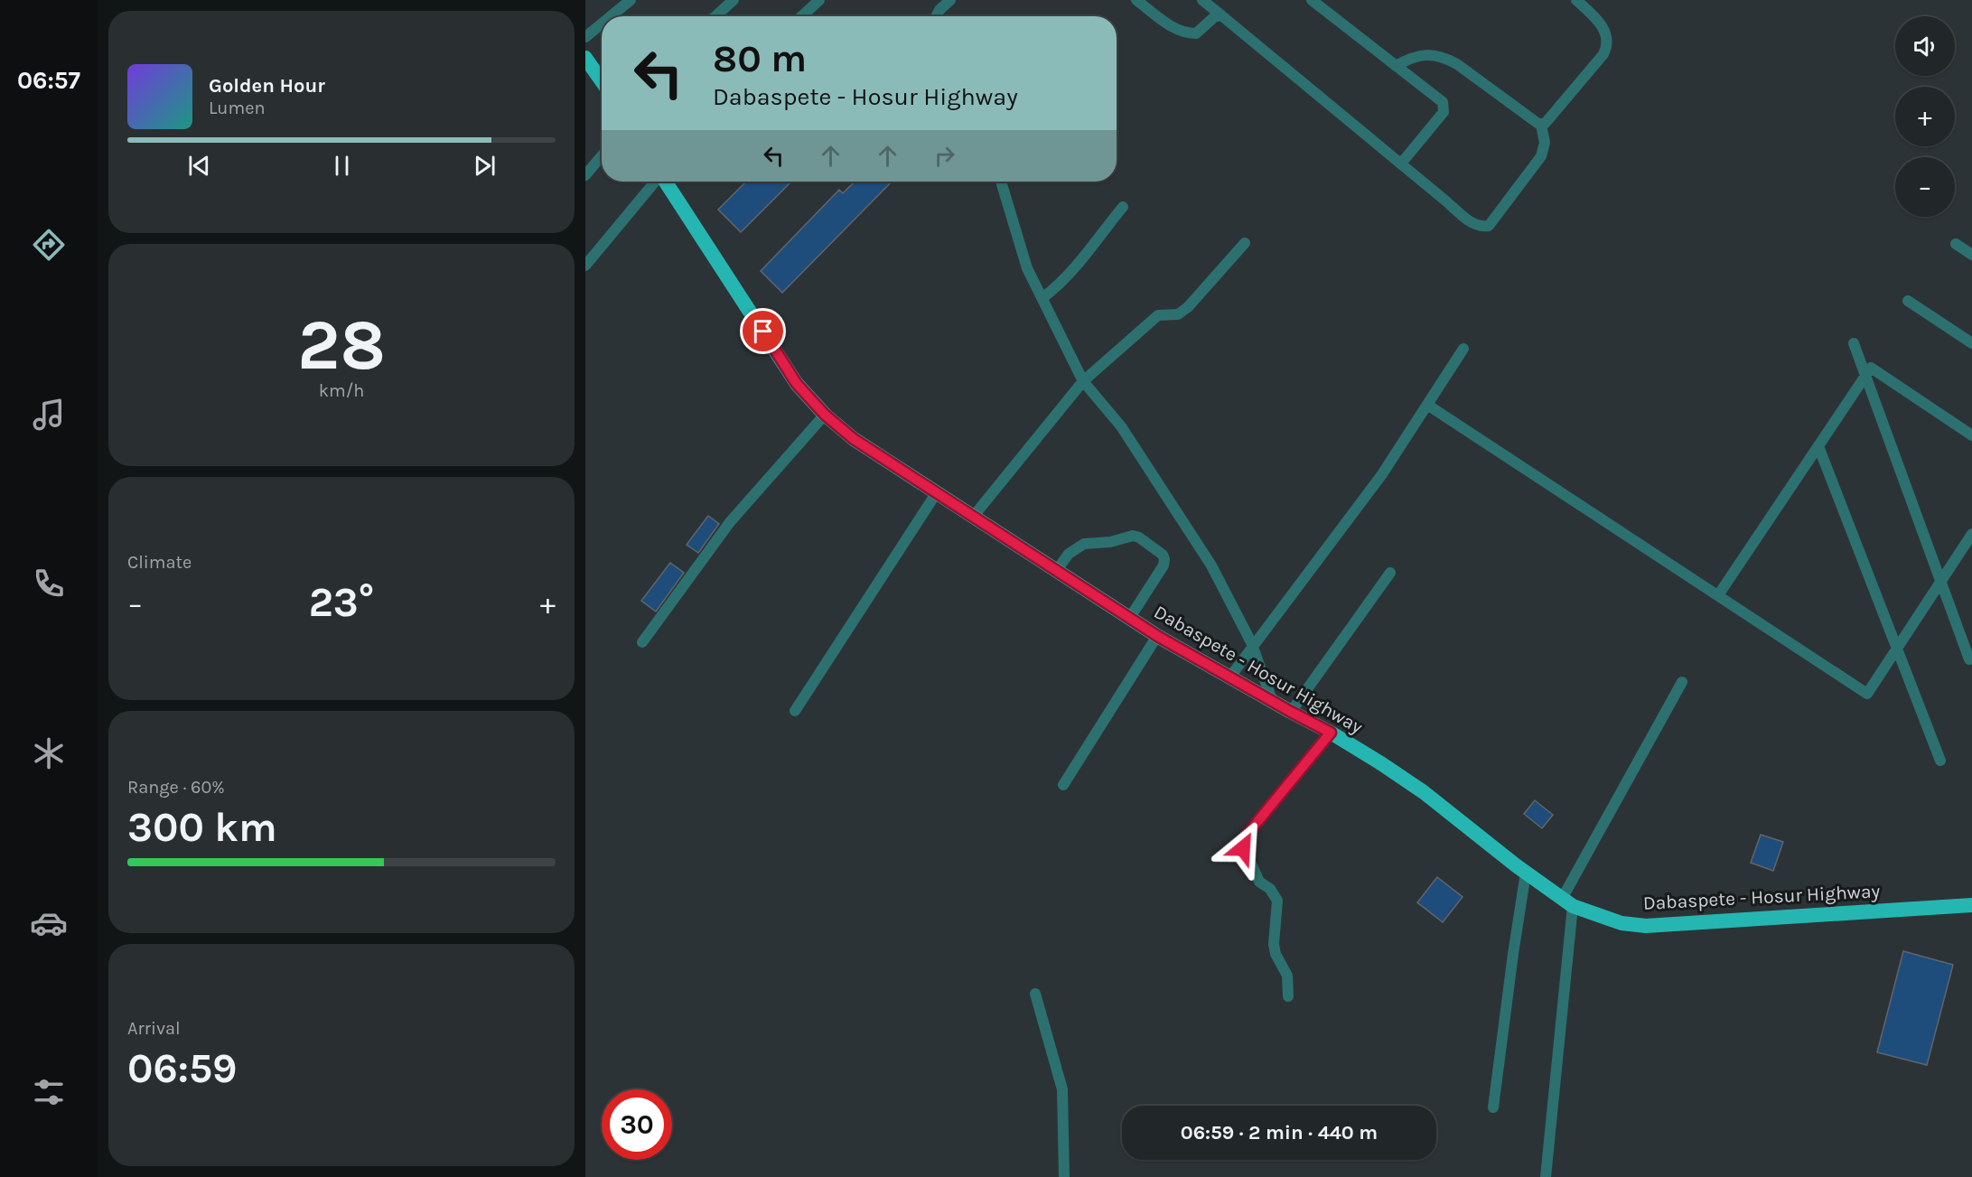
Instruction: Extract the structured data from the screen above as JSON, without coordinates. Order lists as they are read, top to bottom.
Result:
{
  "streets": {
    "highway": ["Dabaspete - Hosur Highway"]
  },
  "page": {
    "tabs": "06:57",
    "map_buttons": ["+", "−"],
    "turn": ["80 m", "Dabaspete - Hosur Highway"],
    "song": ["Golden Hour", "Lumen"],
    "tile": [
      ["28", "km/h"],
      "Climate",
      ["Range · 60%", "300 km"],
      ["Arrival", "06:59"]
    ],
    "heat": ["−", "23°", "+"],
    "limit": "30",
    "trip": "06:59 · 2 min · 440 m"
  }
}
